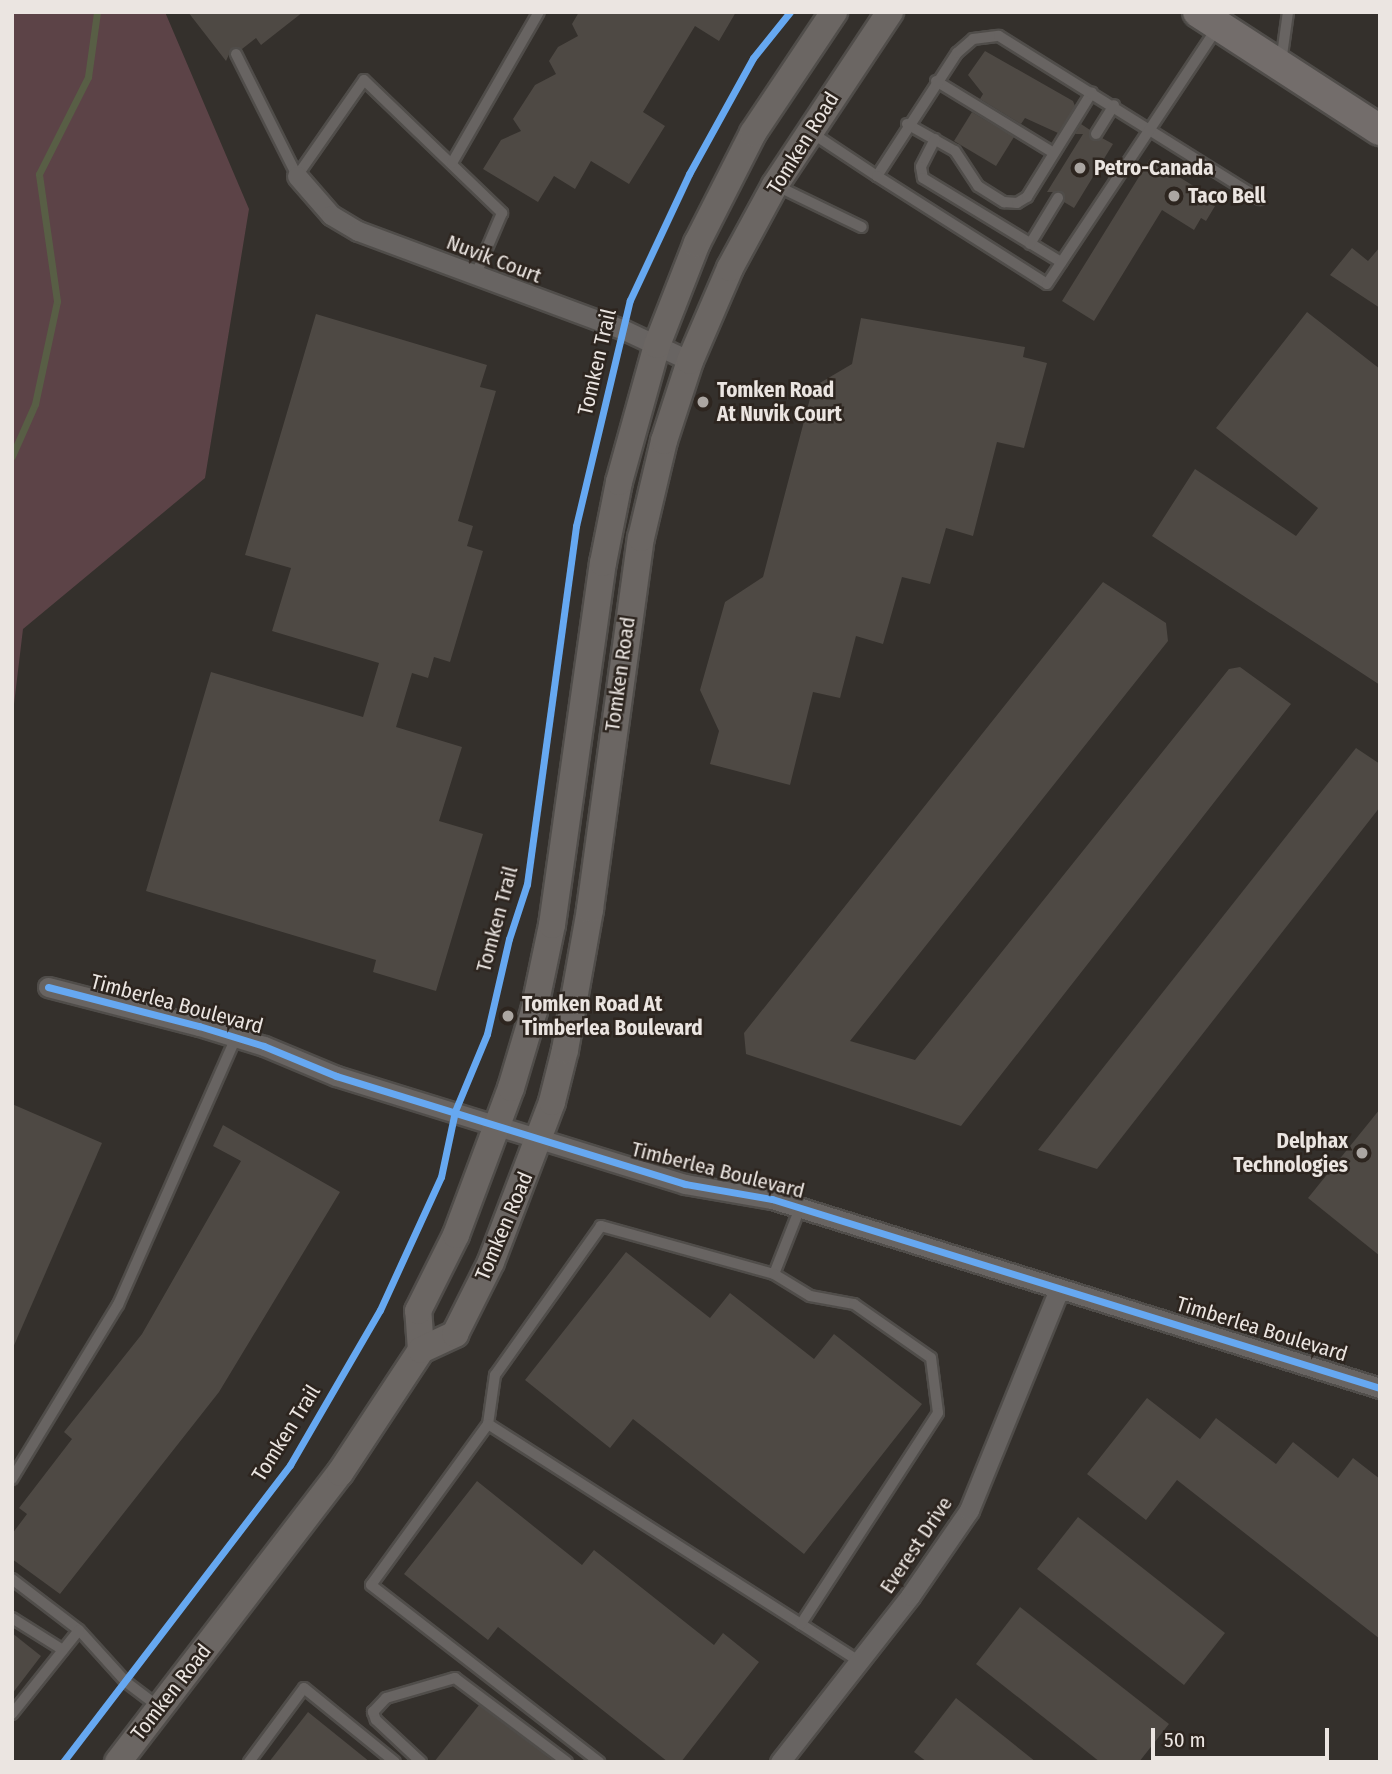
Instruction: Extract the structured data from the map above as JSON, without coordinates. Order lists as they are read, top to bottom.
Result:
{
  "streets": {
    "main road": ["Tomken Road"],
    "street": ["Nuvik Court", "Timberlea Boulevard", "Everest Drive"],
    "cycle path": ["Tomken Trail"]
  },
  "crossings": [
    ["Tomken Road", "Nuvik Court"],
    ["Tomken Road", "Timberlea Boulevard"],
    ["Timberlea Boulevard", "Everest Drive"]
  ],
  "places": [
    "Petro-Canada",
    "Taco Bell",
    "Tomken Road At Nuvik Court",
    "Tomken Road At Timberlea Boulevard",
    "Delphax Technologies"
  ],
  "scale_bar": "50 m"
}
